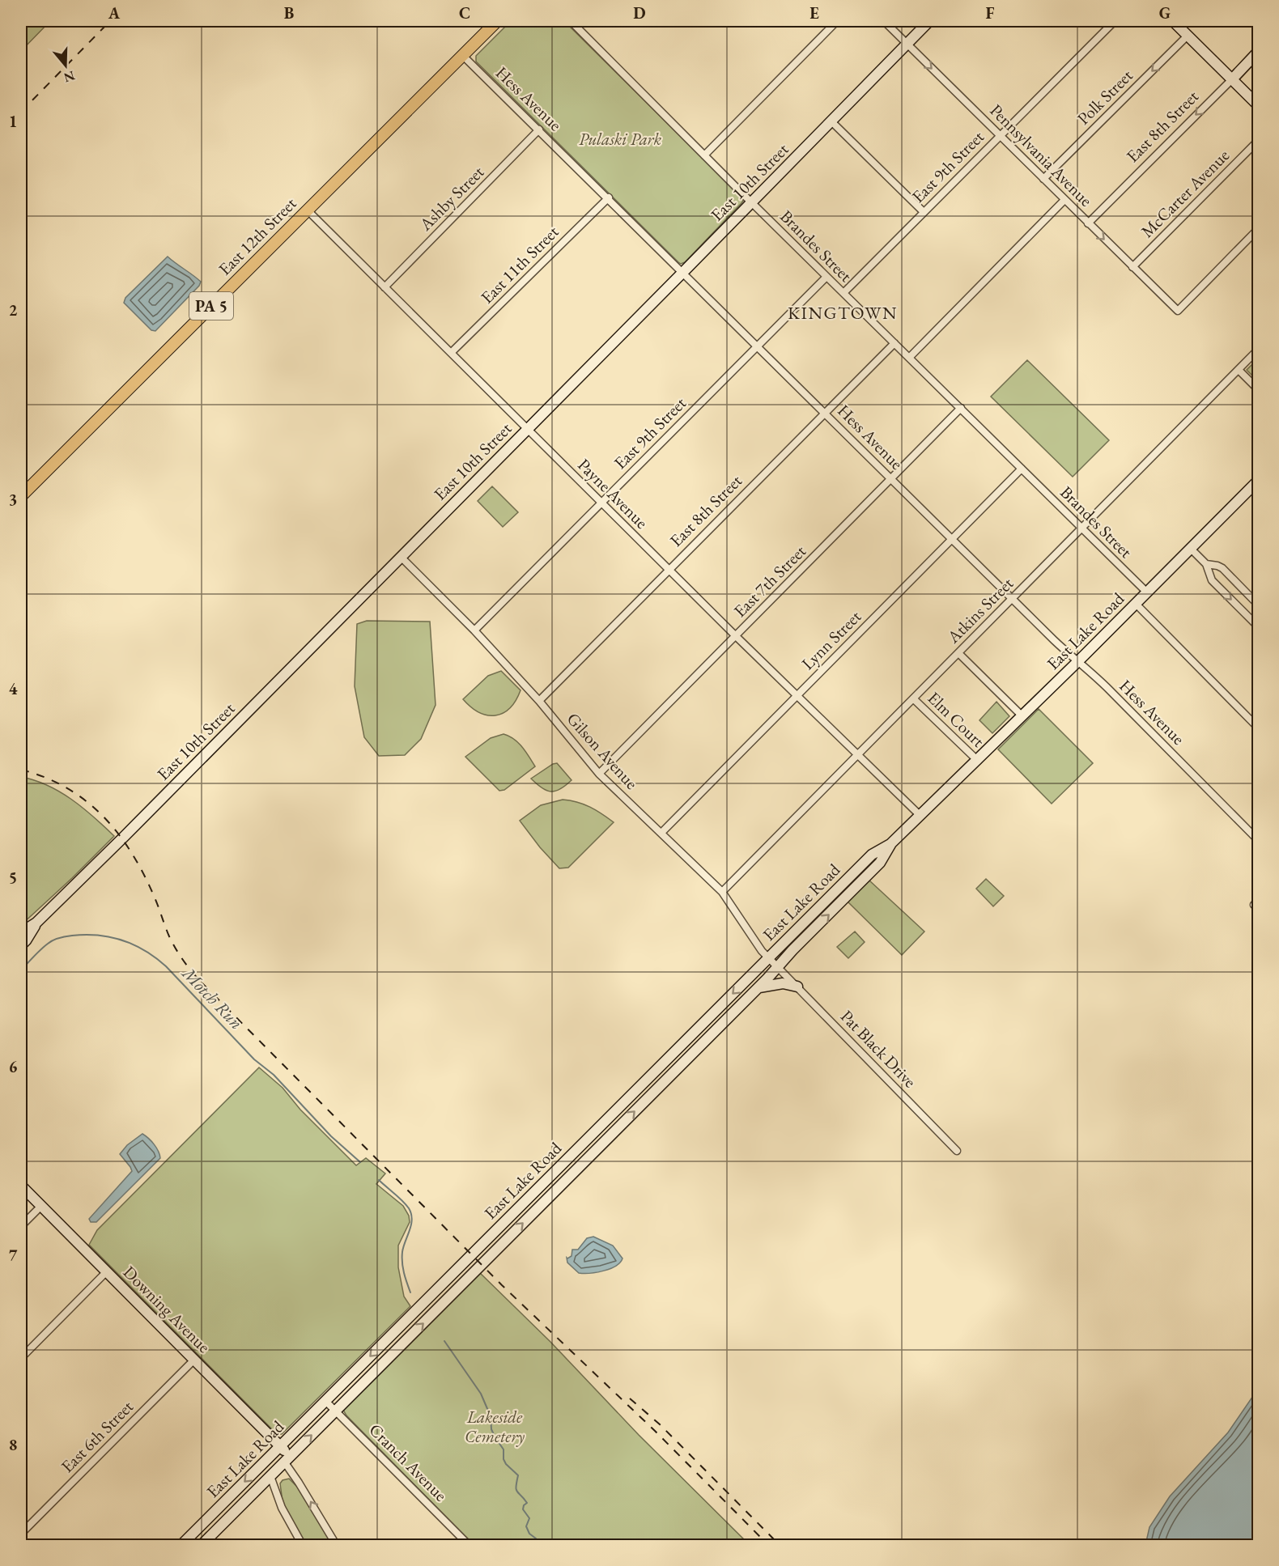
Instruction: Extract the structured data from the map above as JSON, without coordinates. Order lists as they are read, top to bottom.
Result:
{
  "streets": {
    "main road": [
      "East 8th Street",
      "East 10th Street",
      "East 12th Street",
      "PA 5",
      "East Lake Road",
      "Downing Avenue"
    ],
    "street": [
      "Polk Street",
      "Hess Avenue",
      "Pennsylvania Avenue",
      "East 9th Street",
      "McCarter Avenue",
      "Ashby Street",
      "Brandes Street",
      "East 11th Street",
      "Payne Avenue",
      "East 7th Street",
      "Atkins Street",
      "Lynn Street",
      "Elm Court",
      "Gilson Avenue",
      "Pat Black Drive",
      "East 6th Street",
      "Cranch Avenue"
    ]
  },
  "crossings": [
    ["Polk Street", "Pennsylvania Avenue"],
    ["Hess Avenue", "East 8th Street"],
    ["Hess Avenue", "East 9th Street"],
    ["Hess Avenue", "East 10th Street"],
    ["Hess Avenue", "Ashby Street"],
    ["Hess Avenue", "East 12th Street"],
    ["Hess Avenue", "East 11th Street"],
    ["Hess Avenue", "East 7th Street"],
    ["Hess Avenue", "Atkins Street"],
    ["Hess Avenue", "East Lake Road"],
    ["Hess Avenue", "Lynn Street"],
    ["East 8th Street", "Pennsylvania Avenue"],
    ["East 8th Street", "Brandes Street"],
    ["East 8th Street", "Payne Avenue"],
    ["East 8th Street", "Gilson Avenue"],
    ["Pennsylvania Avenue", "East 9th Street"],
    ["Pennsylvania Avenue", "East 10th Street"],
    ["Pennsylvania Avenue", "McCarter Avenue"],
    ["East 9th Street", "Brandes Street"],
    ["East 9th Street", "Payne Avenue"],
    ["East 9th Street", "Gilson Avenue"],
    ["East 10th Street", "Brandes Street"],
    ["East 10th Street", "Payne Avenue"],
    ["East 10th Street", "Gilson Avenue"],
    ["Ashby Street", "Payne Avenue"],
    ["East 12th Street", "Payne Avenue"],
    ["Brandes Street", "East 7th Street"],
    ["Brandes Street", "Atkins Street"],
    ["Brandes Street", "East Lake Road"],
    ["Brandes Street", "Lynn Street"],
    ["East 11th Street", "Payne Avenue"],
    ["Payne Avenue", "East 7th Street"],
    ["Payne Avenue", "Atkins Street"],
    ["Payne Avenue", "East Lake Road"],
    ["Payne Avenue", "Lynn Street"],
    ["East 7th Street", "Gilson Avenue"],
    ["Atkins Street", "Elm Court"],
    ["Atkins Street", "Gilson Avenue"],
    ["East Lake Road", "Elm Court"],
    ["East Lake Road", "Gilson Avenue"],
    ["East Lake Road", "Pat Black Drive"],
    ["East Lake Road", "Downing Avenue"],
    ["East Lake Road", "Cranch Avenue"],
    ["Lynn Street", "Gilson Avenue"],
    ["Gilson Avenue", "Pat Black Drive"],
    ["Downing Avenue", "East 6th Street"]
  ],
  "one_way": ["Polk Street", "Pennsylvania Avenue"],
  "districts": ["KINGTOWN"],
  "water": ["Motch Run"],
  "parks": ["Pulaski Park", "Lakeside Cemetery"],
  "north": "bottom",
  "grid": {
    "columns": [
      "A",
      "B",
      "C",
      "D",
      "E",
      "F",
      "G"
    ],
    "rows": [
      "1",
      "2",
      "3",
      "4",
      "5",
      "6",
      "7",
      "8"
    ]
  }
}
